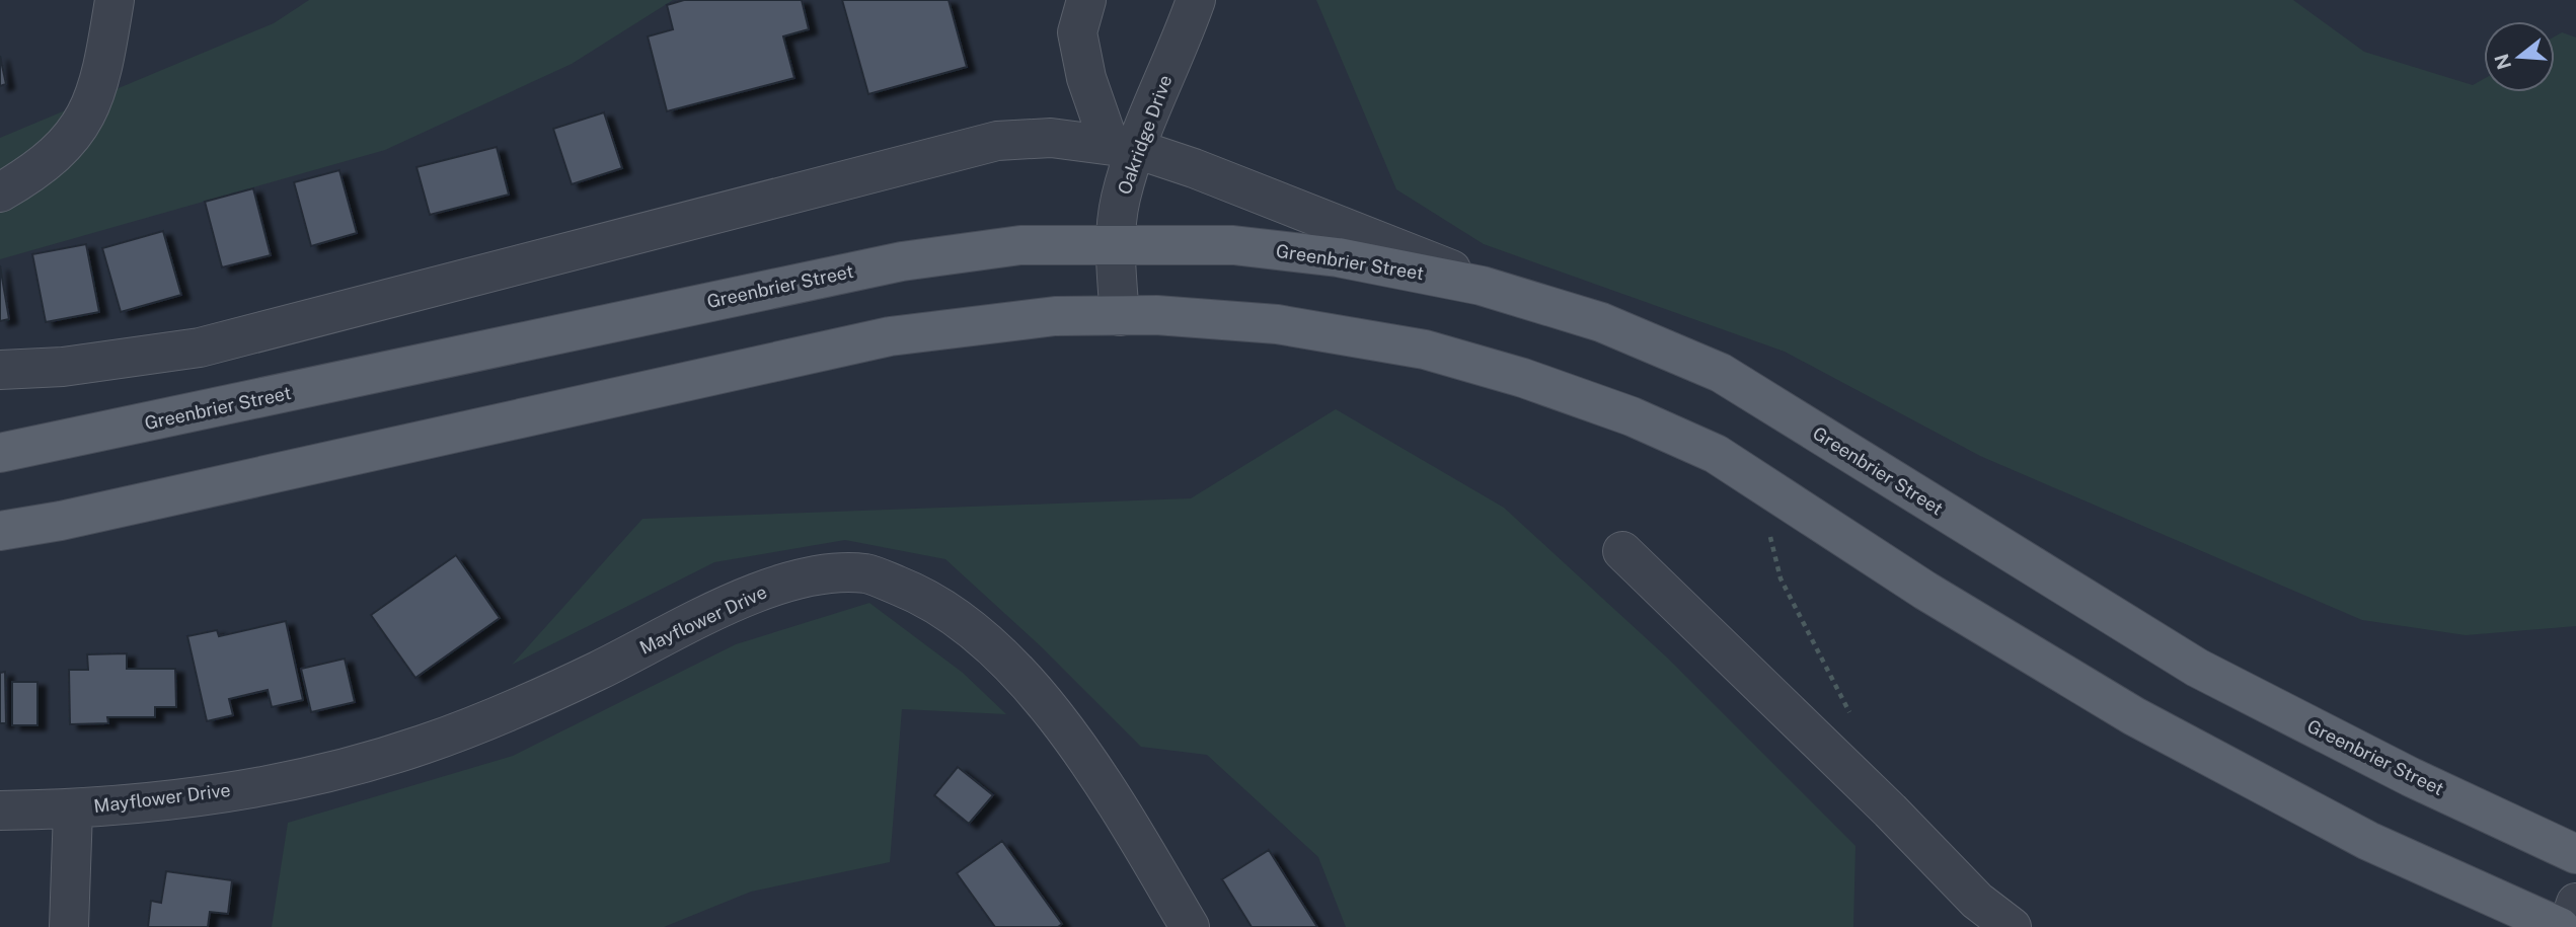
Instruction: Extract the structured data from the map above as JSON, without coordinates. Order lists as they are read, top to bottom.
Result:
{
  "streets": {
    "main road": ["Greenbrier Street"],
    "street": ["Oakridge Drive", "Mayflower Drive"]
  },
  "crossings": [
    ["Oakridge Drive", "Greenbrier Street"]
  ],
  "north": "left"
}
